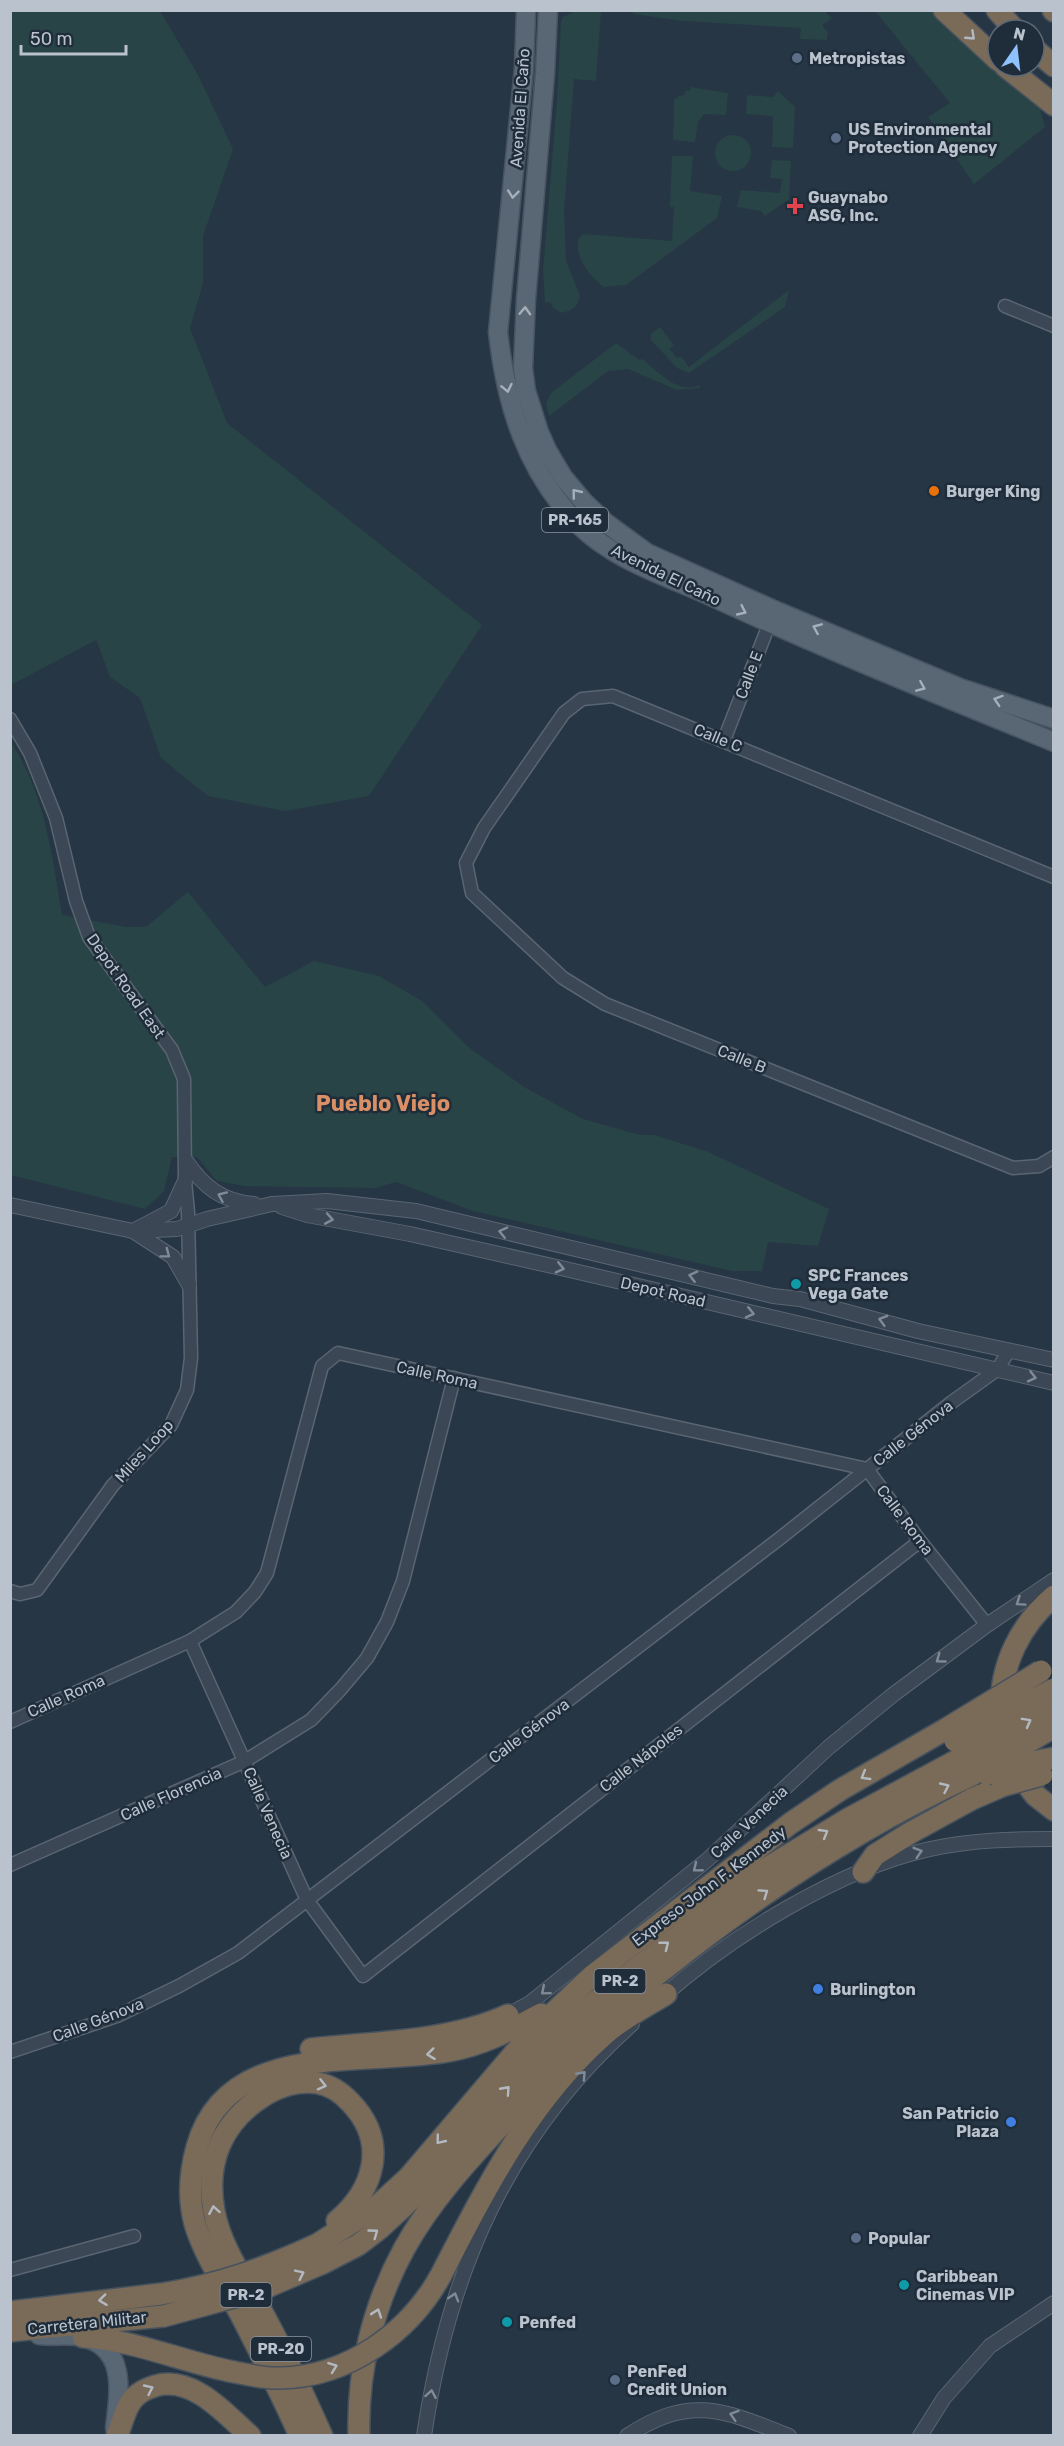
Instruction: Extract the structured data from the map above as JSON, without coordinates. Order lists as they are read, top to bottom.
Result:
{
  "streets": {
    "highway": [
      "Expreso John F. Kennedy",
      "PR-2",
      "Carretera Militar",
      "PR-20"
    ],
    "main road": ["Avenida El Caño", "PR-165"],
    "street": [
      "Calle E",
      "Calle C",
      "Depot Road East",
      "Calle B",
      "Depot Road",
      "Calle Roma",
      "Calle Génova",
      "Miles Loop",
      "Calle Nápoles",
      "Calle Florencia",
      "Calle Venecia"
    ]
  },
  "crossings": [
    ["Avenida El Caño", "Calle E"],
    ["Calle E", "Calle C"],
    ["Calle C", "Calle B"],
    ["Depot Road East", "Depot Road"],
    ["Depot Road East", "Miles Loop"],
    ["Depot Road", "Calle Génova"],
    ["Depot Road", "Miles Loop"],
    ["Calle Roma", "Calle Génova"],
    ["Calle Roma", "Calle Nápoles"],
    ["Calle Roma", "Calle Florencia"],
    ["Calle Roma", "Calle Venecia"],
    ["Calle Génova", "Calle Venecia"],
    ["Calle Nápoles", "Calle Venecia"],
    ["Calle Florencia", "Calle Venecia"],
    ["Expreso John F. Kennedy", "Carretera Militar"],
    ["Expreso John F. Kennedy", "PR-20"]
  ],
  "districts": ["Pueblo Viejo"],
  "places": {
    "other": [
      "Metropistas",
      "US Environmental Protection Agency",
      "Burger King",
      "SPC Frances Vega Gate",
      "Burlington",
      "San Patricio Plaza",
      "Popular",
      "Caribbean Cinemas VIP",
      "Penfed",
      "PenFed Credit Union"
    ],
    "health": ["Guaynabo ASG, Inc."]
  },
  "scale_bar": "50 m",
  "north": "top"
}
